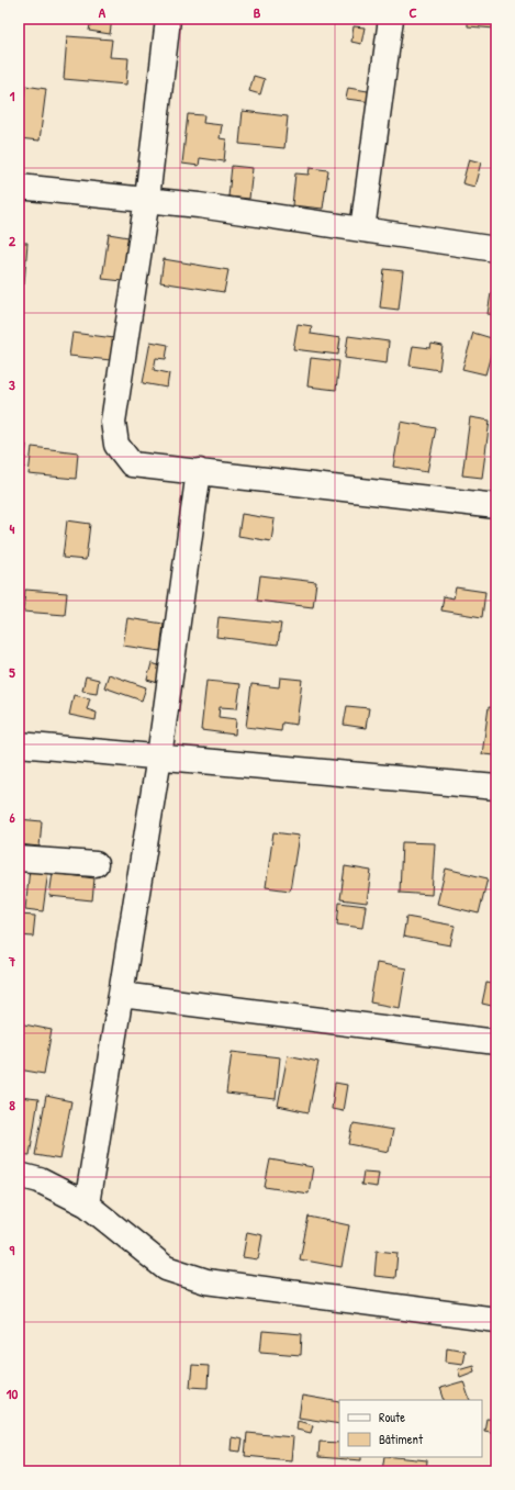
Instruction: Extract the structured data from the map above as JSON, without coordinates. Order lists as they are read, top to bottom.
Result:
{
  "legend": ["Route", "Bâtiment"],
  "grid": {
    "columns": ["A", "B", "C"],
    "rows": [
      "1",
      "2",
      "3",
      "4",
      "5",
      "6",
      "7",
      "8",
      "9",
      "10"
    ]
  }
}
